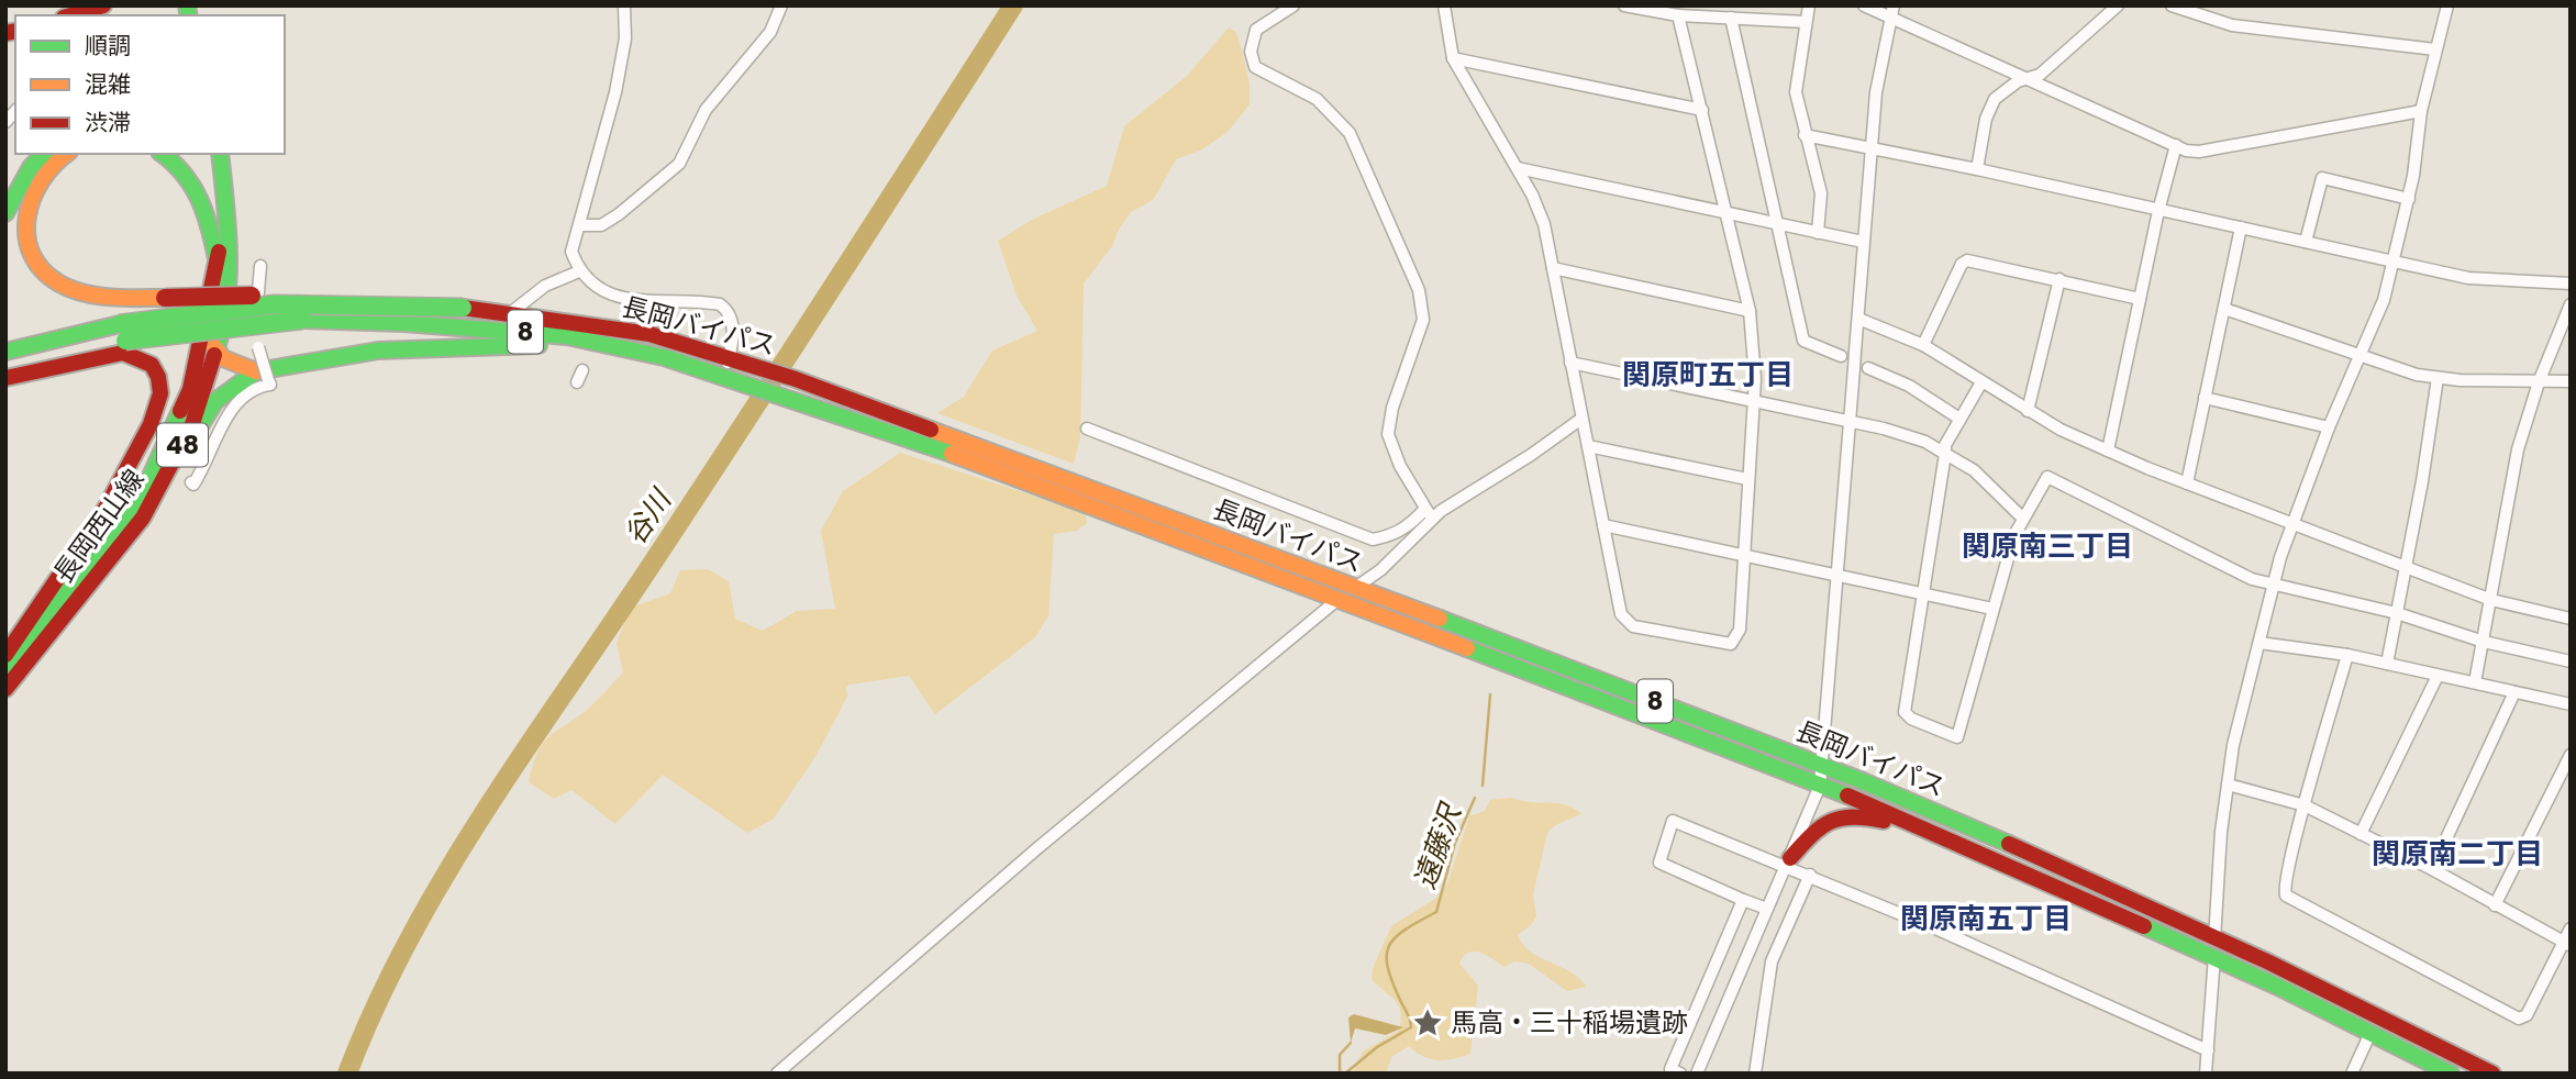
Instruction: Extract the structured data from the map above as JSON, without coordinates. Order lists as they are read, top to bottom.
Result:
{
  "streets": {
    "main road": [
      "長岡バイパス",
      "8",
      "48",
      "長岡西山線"
    ]
  },
  "crossings": [
    ["48", "長岡西山線"]
  ],
  "districts": [
    "関原町五丁目",
    "関原南三丁目",
    "関原南二丁目",
    "関原南五丁目"
  ],
  "water": ["谷川", "遠藤沢"],
  "places": {
    "place": ["馬高・三十稲場遺跡"]
  },
  "legend": ["順調", "混雑", "渋滞"]
}
